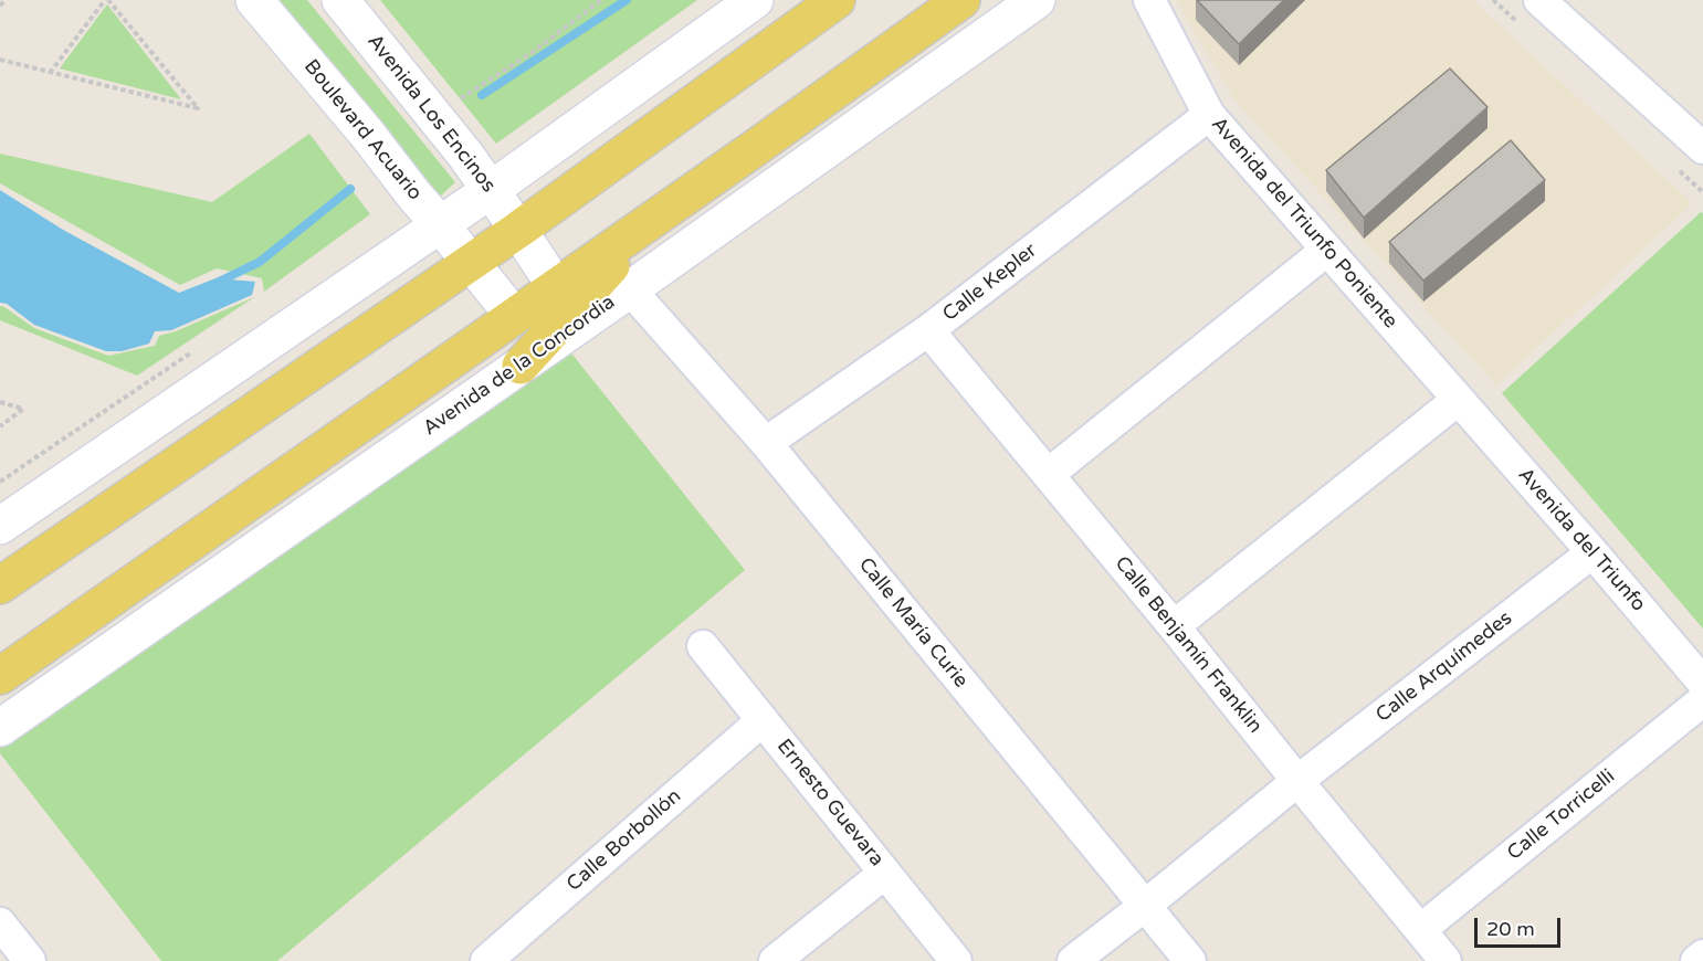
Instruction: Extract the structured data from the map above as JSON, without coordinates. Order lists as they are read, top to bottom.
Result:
{
  "streets": {
    "street": [
      "Avenida Los Encinos",
      "Boulevard Acuario",
      "Avenida del Triunfo Poniente",
      "Calle Kepler",
      "Avenida de la Concordia",
      "Avenida del Triunfo",
      "Calle María Curie",
      "Calle Benjamín Franklin",
      "Calle Arquímedes",
      "Ernesto Guevara",
      "Calle Torricelli",
      "Calle Borbollón"
    ]
  },
  "crossings": [
    ["Avenida del Triunfo Poniente", "Calle Kepler"],
    ["Avenida del Triunfo Poniente", "Avenida del Triunfo"],
    ["Calle Kepler", "Calle María Curie"],
    ["Calle Kepler", "Calle Benjamín Franklin"],
    ["Avenida de la Concordia", "Calle María Curie"],
    ["Avenida del Triunfo", "Calle Arquímedes"],
    ["Calle María Curie", "Calle Arquímedes"],
    ["Calle Benjamín Franklin", "Calle Arquímedes"],
    ["Calle Benjamín Franklin", "Calle Torricelli"],
    ["Ernesto Guevara", "Calle Borbollón"]
  ],
  "scale_bar": "20 m"
}
